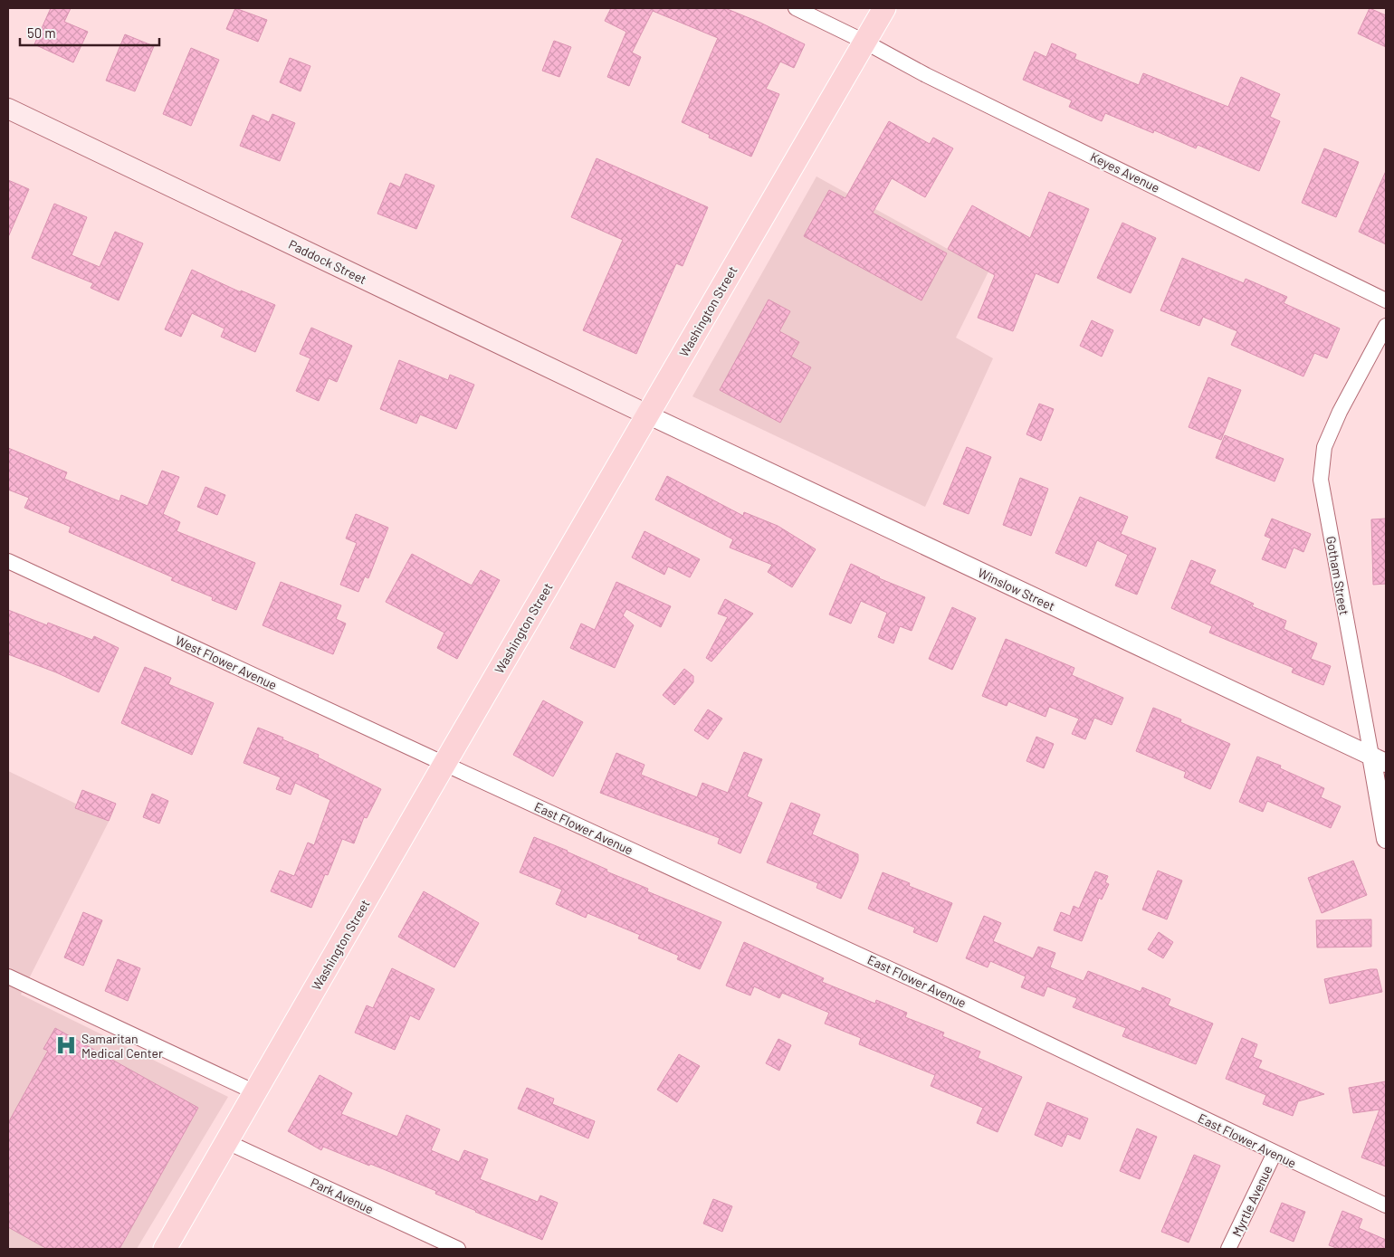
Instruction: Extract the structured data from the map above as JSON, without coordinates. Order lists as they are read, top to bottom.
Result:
{
  "streets": {
    "main road": ["Paddock Street", "Washington Street"],
    "street": [
      "Keyes Avenue",
      "Gotham Street",
      "Winslow Street",
      "West Flower Avenue",
      "East Flower Avenue",
      "Park Avenue",
      "Myrtle Avenue"
    ]
  },
  "crossings": [
    ["Keyes Avenue", "Washington Street"],
    ["Paddock Street", "Washington Street"],
    ["Paddock Street", "Winslow Street"],
    ["Washington Street", "Winslow Street"],
    ["Washington Street", "West Flower Avenue"],
    ["Washington Street", "East Flower Avenue"],
    ["Washington Street", "Park Avenue"],
    ["Gotham Street", "Winslow Street"],
    ["West Flower Avenue", "East Flower Avenue"],
    ["East Flower Avenue", "Myrtle Avenue"]
  ],
  "places": {
    "hospital": ["Samaritan Medical Center"]
  },
  "scale_bar": "50 m"
}
